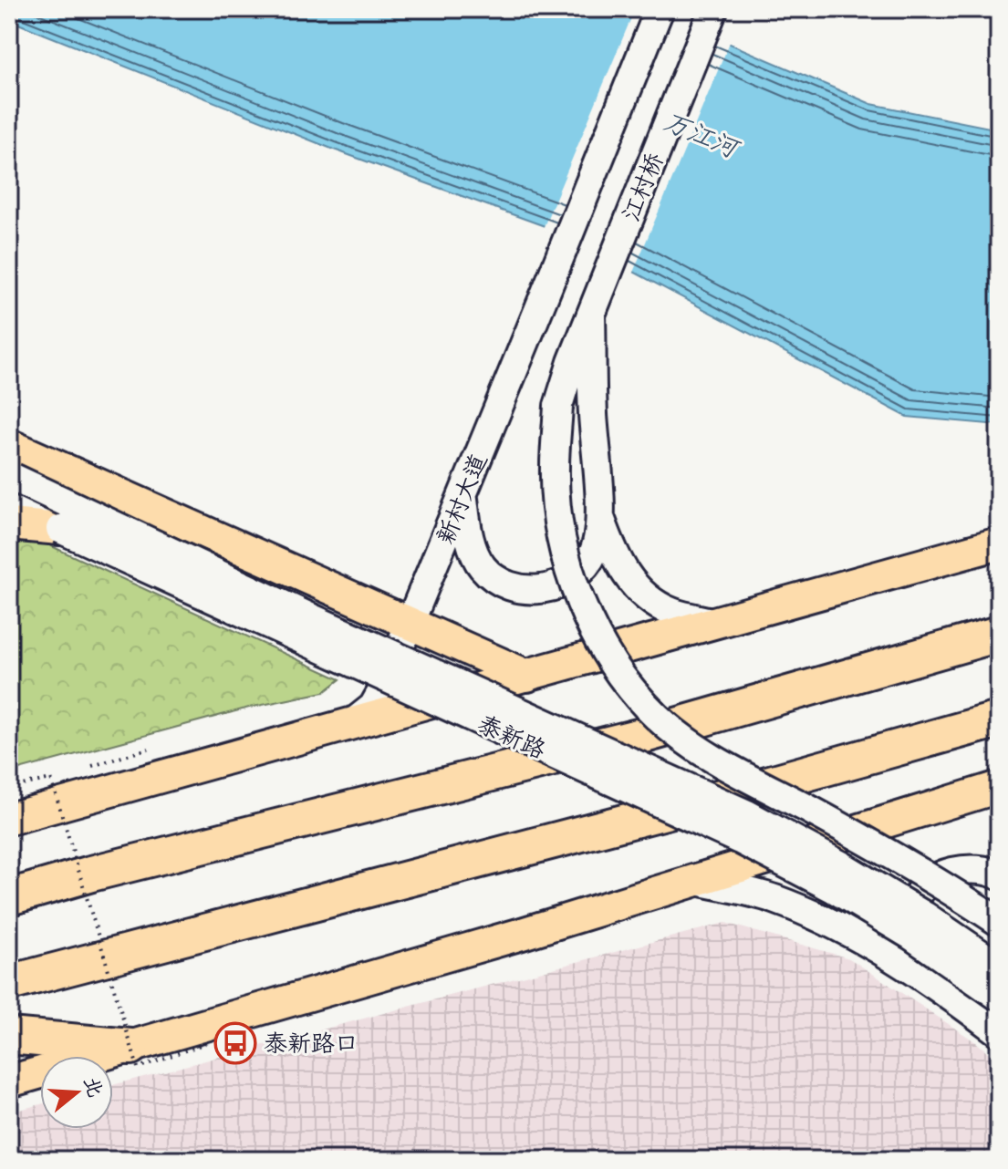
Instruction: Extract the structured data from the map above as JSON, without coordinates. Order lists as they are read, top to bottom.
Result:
{
  "streets": {
    "main road": ["江村桥", "新村大道", "泰新路"]
  },
  "water": ["万江河"],
  "places": {
    "bus stop": ["泰新路口"]
  },
  "north": "right"
}
